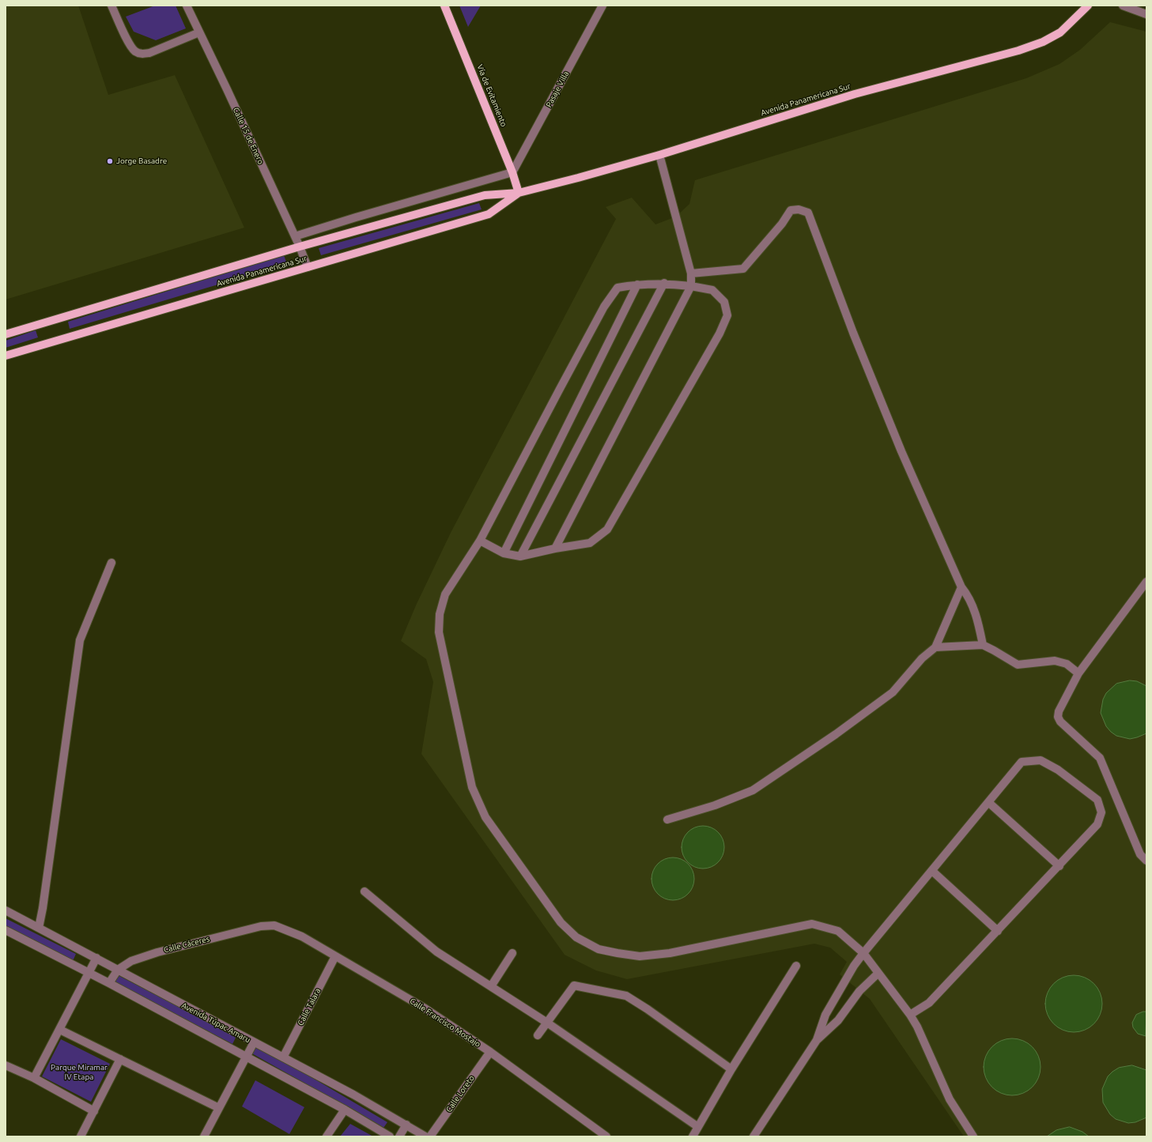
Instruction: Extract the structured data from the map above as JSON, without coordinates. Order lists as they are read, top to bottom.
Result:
{
  "streets": {
    "main road": ["Vía de Evitamiento", "Avenida Panamericana Sur"],
    "street": [
      "Pasaje Villa",
      "Calle 15 de Enero",
      "Calle Cáceres",
      "Calle Talara",
      "Avenida Túpac Amaru",
      "Calle Francisco Mostajo",
      "Calle Loreto"
    ]
  },
  "crossings": [
    ["Pasaje Villa", "Vía de Evitamiento"],
    ["Vía de Evitamiento", "Avenida Panamericana Sur"],
    ["Avenida Panamericana Sur", "Calle 15 de Enero"],
    ["Calle Cáceres", "Avenida Túpac Amaru"],
    ["Calle Cáceres", "Calle Francisco Mostajo"],
    ["Calle Talara", "Avenida Túpac Amaru"],
    ["Calle Talara", "Calle Francisco Mostajo"],
    ["Calle Francisco Mostajo", "Calle Loreto"]
  ],
  "parks": ["Parque Miramar IV Etapa"],
  "places": ["Jorge Basadre"]
}
